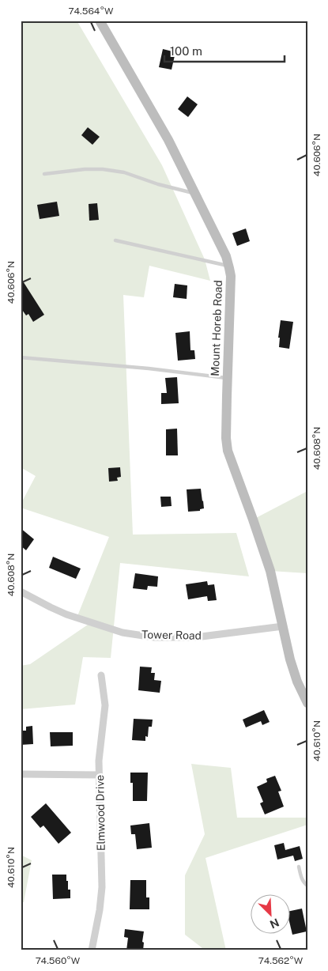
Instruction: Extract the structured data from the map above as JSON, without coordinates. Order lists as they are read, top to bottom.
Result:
{
  "streets": {
    "street": ["Mount Horeb Road", "Tower Road", "Elmwood Drive"]
  },
  "crossings": [
    ["Mount Horeb Road", "Tower Road"]
  ],
  "scale_bar": "100 m",
  "north": "bottom right",
  "coordinates": [
    "74.564°W",
    "40.606°N",
    "40.608°N",
    "40.610°N",
    "74.560°W",
    "74.562°W"
  ]
}
